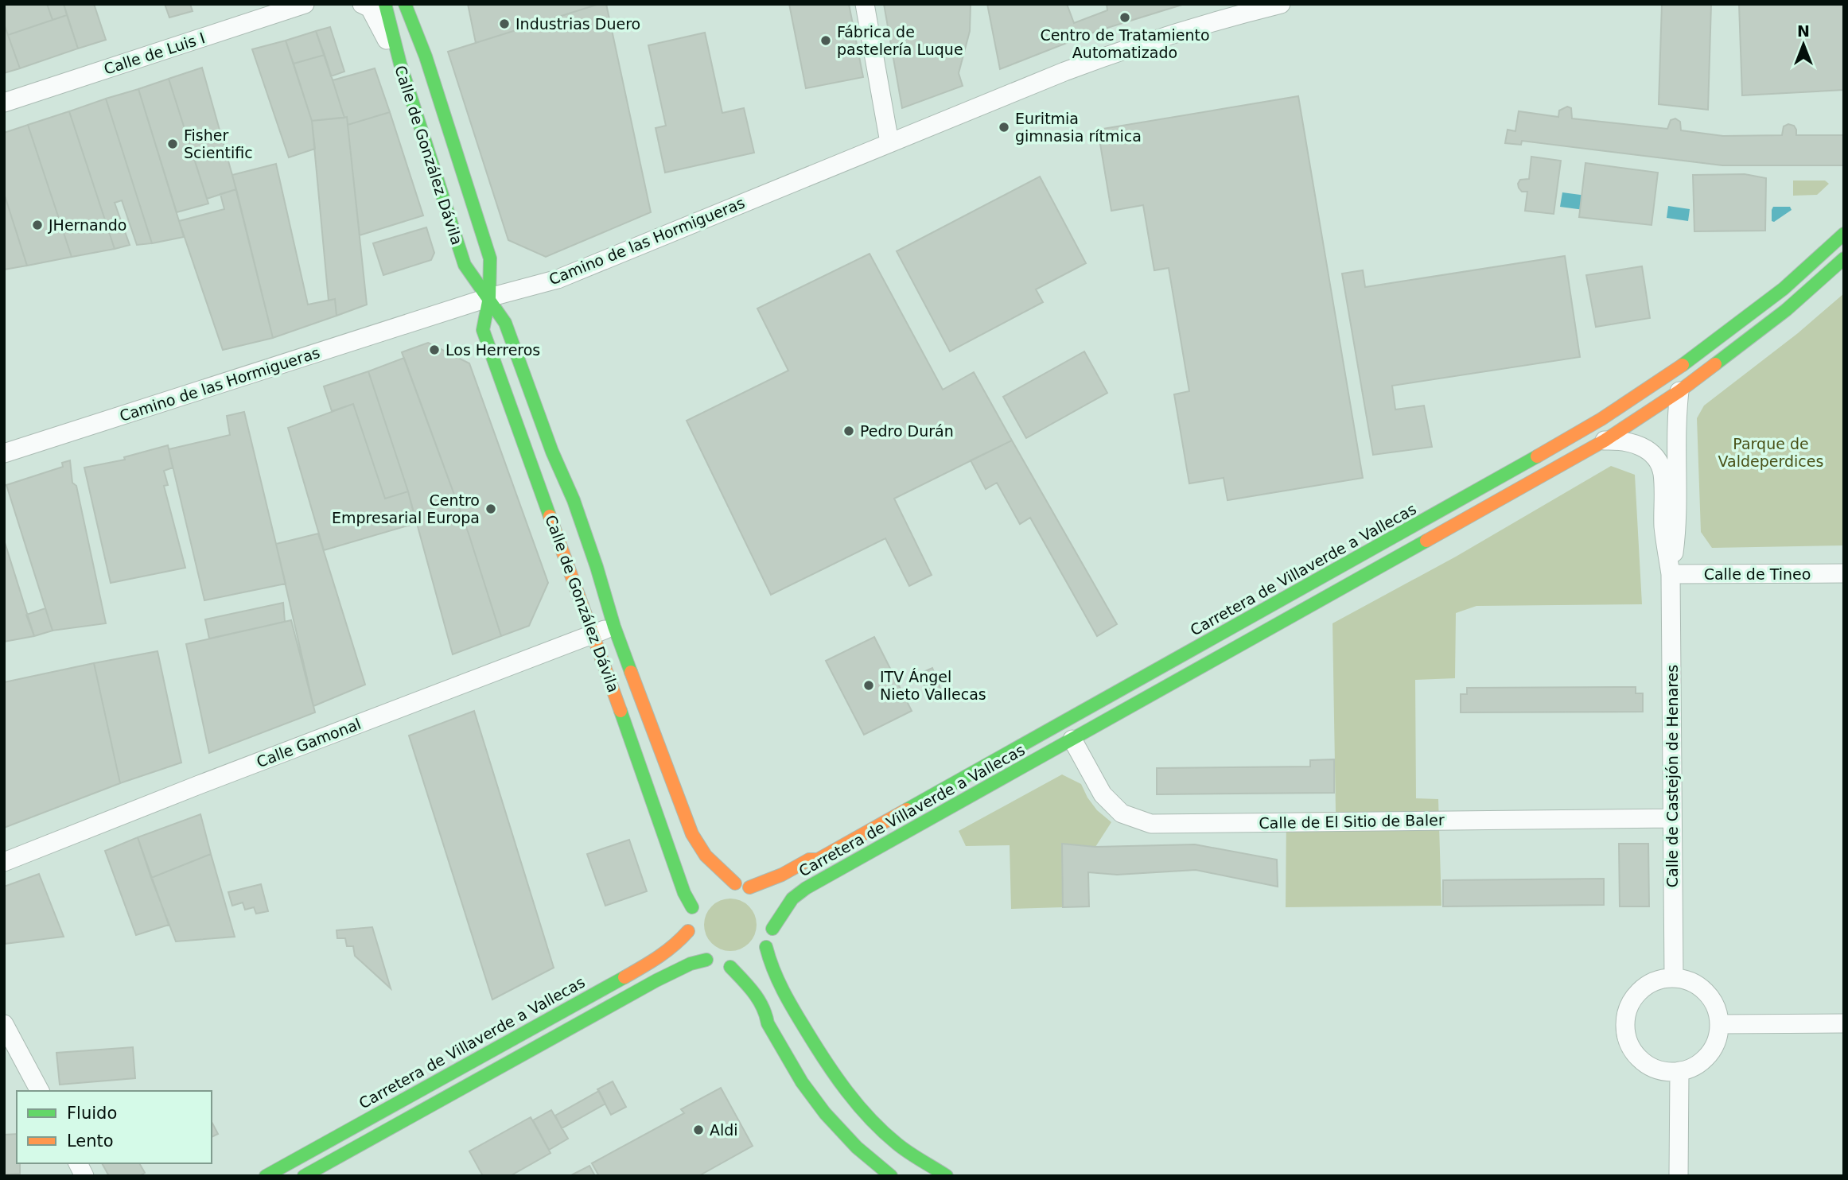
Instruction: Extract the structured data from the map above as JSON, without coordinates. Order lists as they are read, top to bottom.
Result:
{
  "streets": {
    "main road": ["Calle de González Dávila", "Carretera de Villaverde a Vallecas"],
    "street": [
      "Calle de Luis I",
      "Camino de las Hormigueras",
      "Calle de Tineo",
      "Calle Gamonal",
      "Calle de Castejón de Henares",
      "Calle de El Sitio de Baler"
    ]
  },
  "crossings": [
    ["Calle de González Dávila", "Camino de las Hormigueras"],
    ["Calle de González Dávila", "Carretera de Villaverde a Vallecas"],
    ["Calle de González Dávila", "Calle Gamonal"],
    ["Carretera de Villaverde a Vallecas", "Calle de Castejón de Henares"],
    ["Carretera de Villaverde a Vallecas", "Calle de El Sitio de Baler"],
    ["Calle de Tineo", "Calle de Castejón de Henares"],
    ["Calle de Castejón de Henares", "Calle de El Sitio de Baler"]
  ],
  "parks": ["Parque de Valdeperdices"],
  "places": [
    "Centro de Tratamiento Automatizado",
    "Industrias Duero",
    "Fábrica de pastelería Luque",
    "Euritmia gimnasia rítmica",
    "Fisher Scientific",
    "JHernando",
    "Los Herreros",
    "Pedro Durán",
    "Centro Empresarial Europa",
    "ITV Ángel Nieto Vallecas",
    "Aldi"
  ],
  "legend": ["Fluido", "Lento"],
  "north": "top"
}
